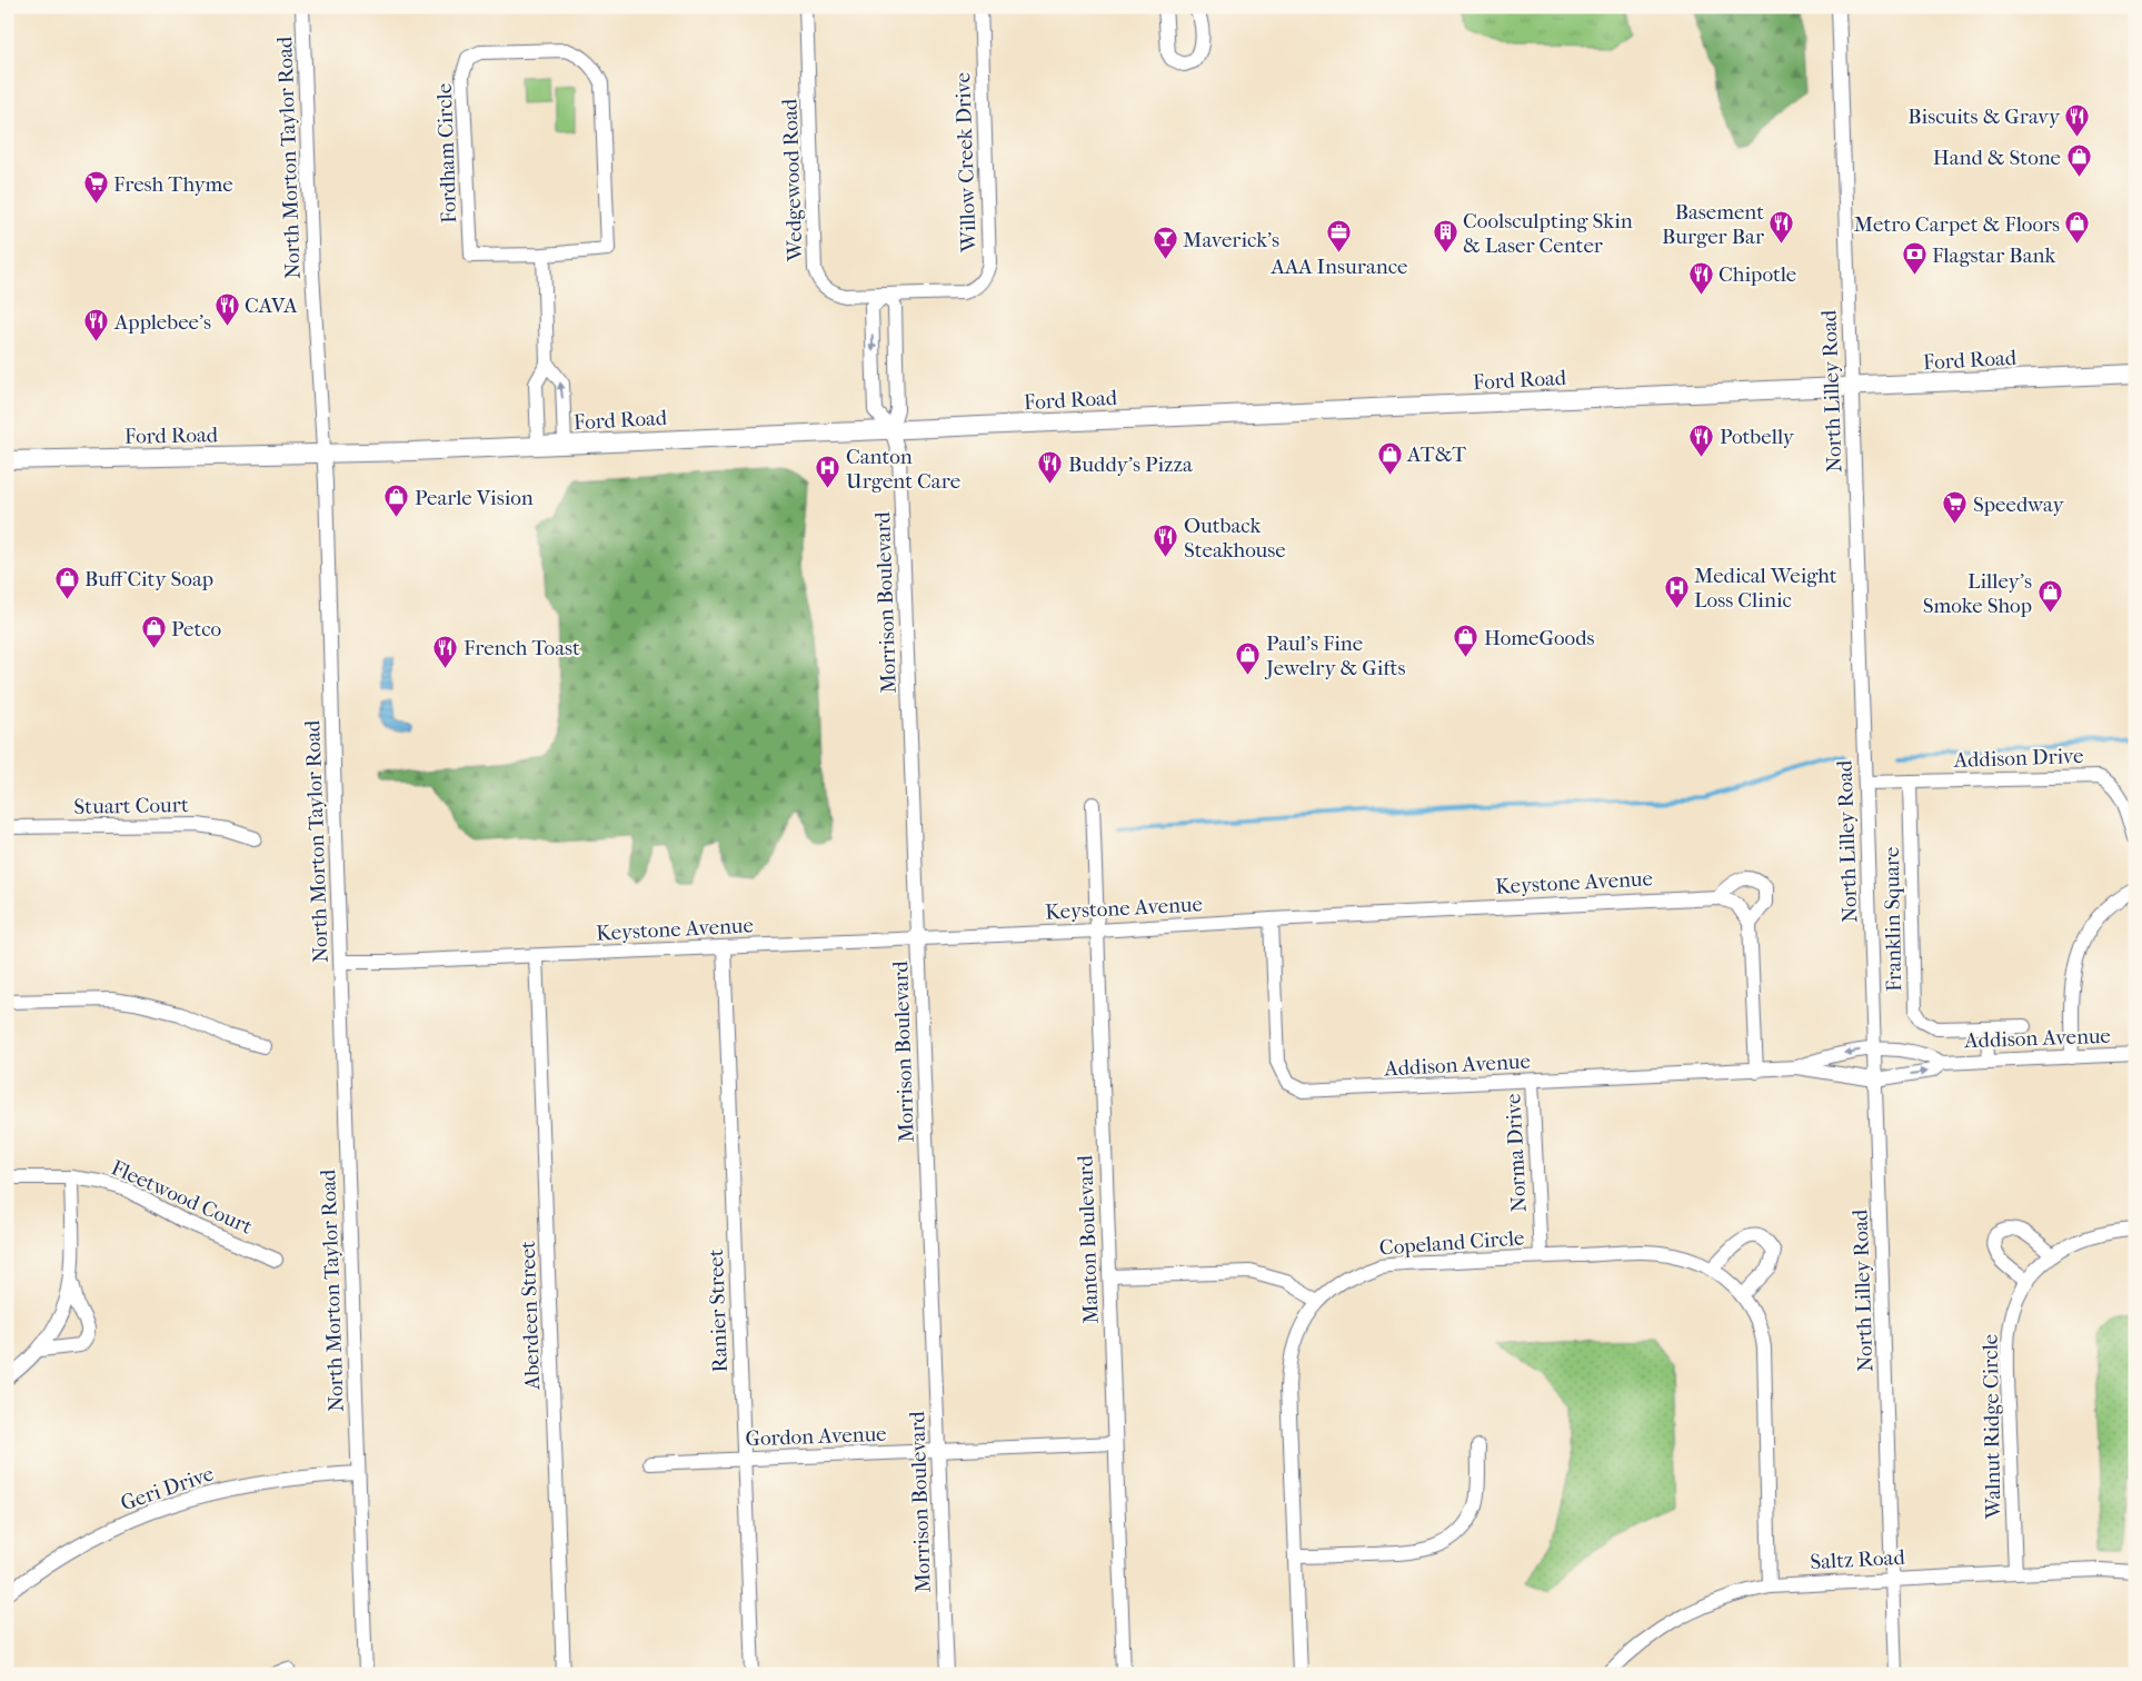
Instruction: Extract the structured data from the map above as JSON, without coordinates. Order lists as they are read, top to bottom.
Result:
{
  "streets": {
    "main road": ["Ford Road"],
    "street": [
      "Fordham Circle",
      "North Morton Taylor Road",
      "Willow Creek Drive",
      "Wedgewood Road",
      "North Lilley Road",
      "Morrison Boulevard",
      "Addison Drive",
      "Stuart Court",
      "Keystone Avenue",
      "Franklin Square",
      "Addison Avenue",
      "Norma Drive",
      "Fleetwood Court",
      "Manton Boulevard",
      "Copeland Circle",
      "Ranier Street",
      "Aberdeen Street",
      "Walnut Ridge Circle",
      "Gordon Avenue",
      "Geri Drive",
      "Saltz Road"
    ]
  },
  "crossings": [
    ["North Morton Taylor Road", "Ford Road"],
    ["North Morton Taylor Road", "Keystone Avenue"],
    ["North Morton Taylor Road", "Geri Drive"],
    ["Willow Creek Drive", "Wedgewood Road"],
    ["Ford Road", "North Lilley Road"],
    ["Ford Road", "Morrison Boulevard"],
    ["North Lilley Road", "Addison Drive"],
    ["North Lilley Road", "Addison Avenue"],
    ["North Lilley Road", "Saltz Road"],
    ["Morrison Boulevard", "Keystone Avenue"],
    ["Morrison Boulevard", "Gordon Avenue"],
    ["Addison Drive", "Franklin Square"],
    ["Keystone Avenue", "Addison Avenue"],
    ["Keystone Avenue", "Manton Boulevard"],
    ["Keystone Avenue", "Ranier Street"],
    ["Keystone Avenue", "Aberdeen Street"],
    ["Addison Avenue", "Norma Drive"],
    ["Norma Drive", "Copeland Circle"],
    ["Manton Boulevard", "Gordon Avenue"],
    ["Copeland Circle", "Saltz Road"],
    ["Ranier Street", "Gordon Avenue"],
    ["Walnut Ridge Circle", "Saltz Road"]
  ],
  "places": {
    "restaurant": [
      "Biscuits & Gravy",
      "Basement Burger Bar",
      "Chipotle",
      "CAVA",
      "Applebee's",
      "Potbelly",
      "Buddy's Pizza",
      "Outback Steakhouse",
      "French Toast"
    ],
    "shop": [
      "Hand & Stone",
      "Metro Carpet & Floors",
      "AT&T",
      "Pearle Vision",
      "Buff City Soap",
      "Lilley's Smoke Shop",
      "Petco",
      "HomeGoods",
      "Paul's Fine Jewelry & Gifts"
    ],
    "supermarket": ["Fresh Thyme", "Speedway"],
    "office": ["AAA Insurance"],
    "building": ["Coolsculpting Skin & Laser Center"],
    "bar": ["Maverick's"],
    "bank": ["Flagstar Bank"],
    "hospital": ["Canton Urgent Care", "Medical Weight Loss Clinic"]
  }
}
